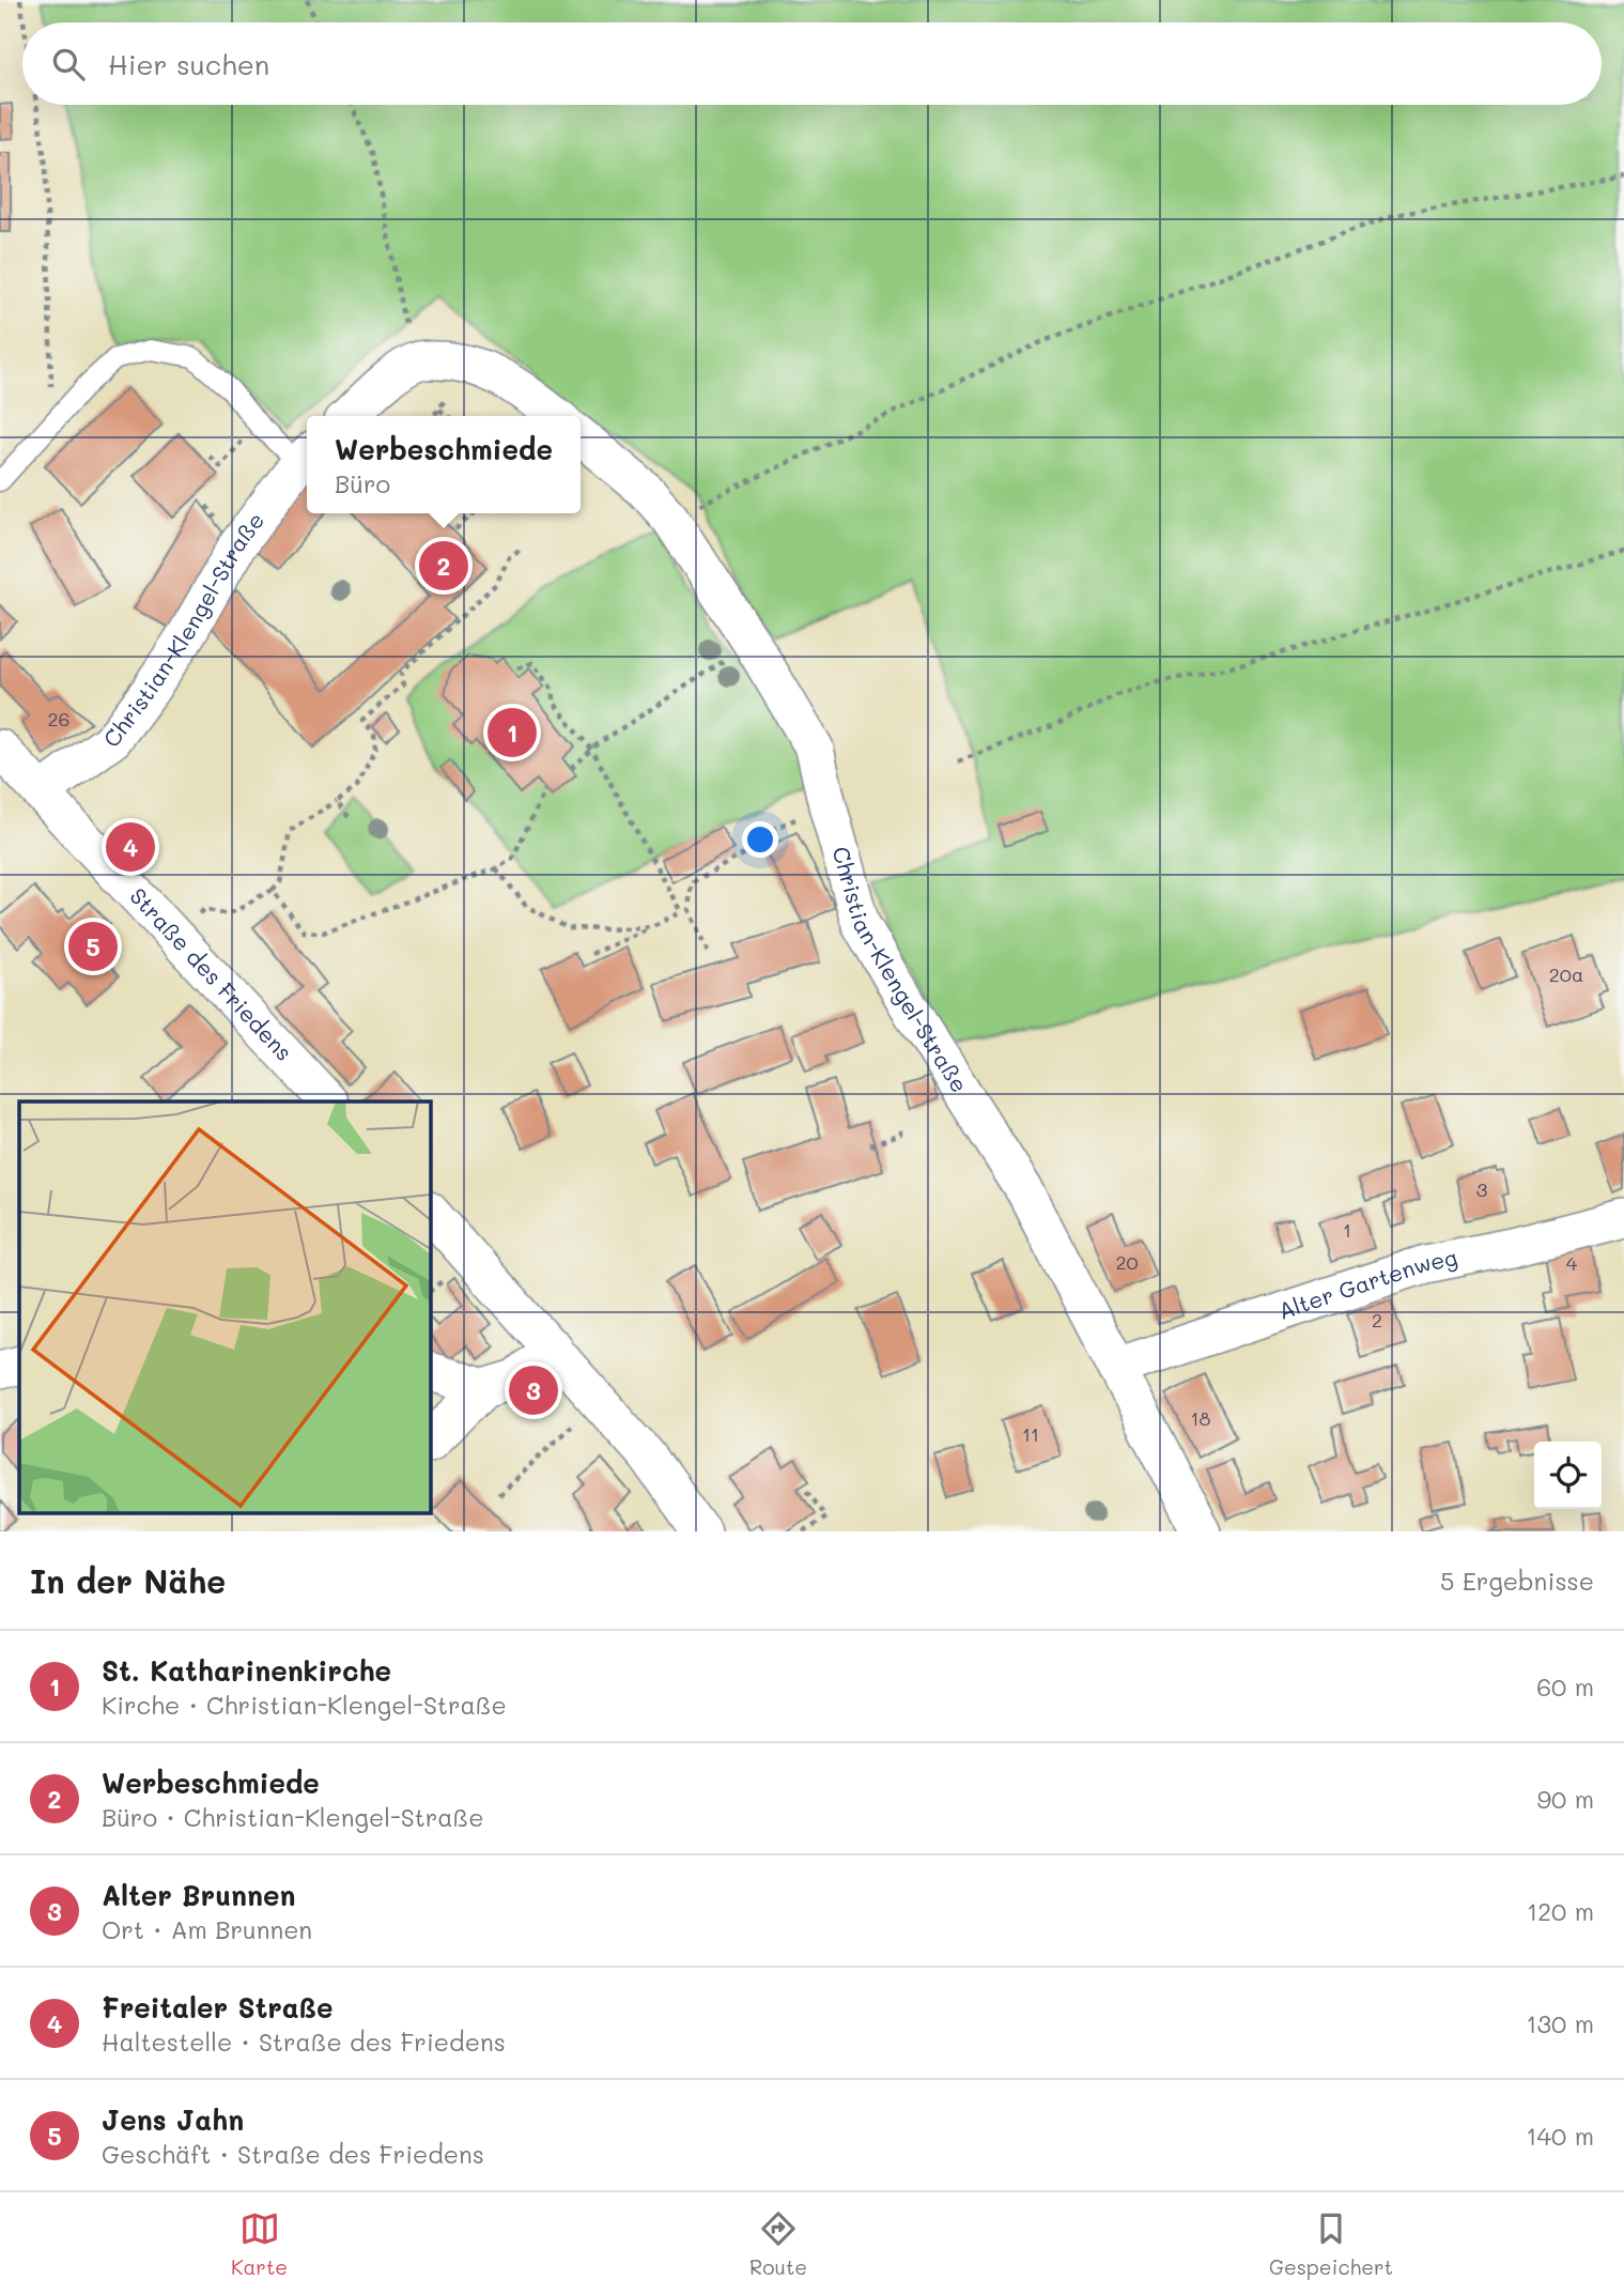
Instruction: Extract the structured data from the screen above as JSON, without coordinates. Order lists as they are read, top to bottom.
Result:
{
  "streets": {
    "street": ["Christian-Klengel-Straße", "Straße des Friedens", "Alter Gartenweg"]
  },
  "crossings": [
    ["Christian-Klengel-Straße", "Straße des Friedens"],
    ["Christian-Klengel-Straße", "Alter Gartenweg"]
  ],
  "house_numbers": [
    "26",
    "20a",
    "3",
    "1",
    "20",
    "4",
    "2",
    "18",
    "11"
  ],
  "page": {
    "search": "Hier suchen",
    "popup": ["Werbeschmiede", "Büro"],
    "pins": [
      "2",
      "1",
      "4",
      "5",
      "3"
    ],
    "heading": ["In der Nähe", "5 Ergebnisse"],
    "list": [
      {
        "mark": "1",
        "name": "St. Katharinenkirche",
        "note": "Kirche · Christian-Klengel-Straße",
        "value": "60 m"
      },
      {
        "mark": "2",
        "name": "Werbeschmiede",
        "note": "Büro · Christian-Klengel-Straße",
        "value": "90 m"
      },
      {
        "mark": "3",
        "name": "Alter Brunnen",
        "note": "Ort · Am Brunnen",
        "value": "120 m"
      },
      {
        "mark": "4",
        "name": "Freitaler Straße",
        "note": "Haltestelle · Straße des Friedens",
        "value": "130 m"
      },
      {
        "mark": "5",
        "name": "Jens Jahn",
        "note": "Geschäft · Straße des Friedens",
        "value": "140 m"
      }
    ],
    "nav": ["Karte", "Route", "Gespeichert"]
  }
}
